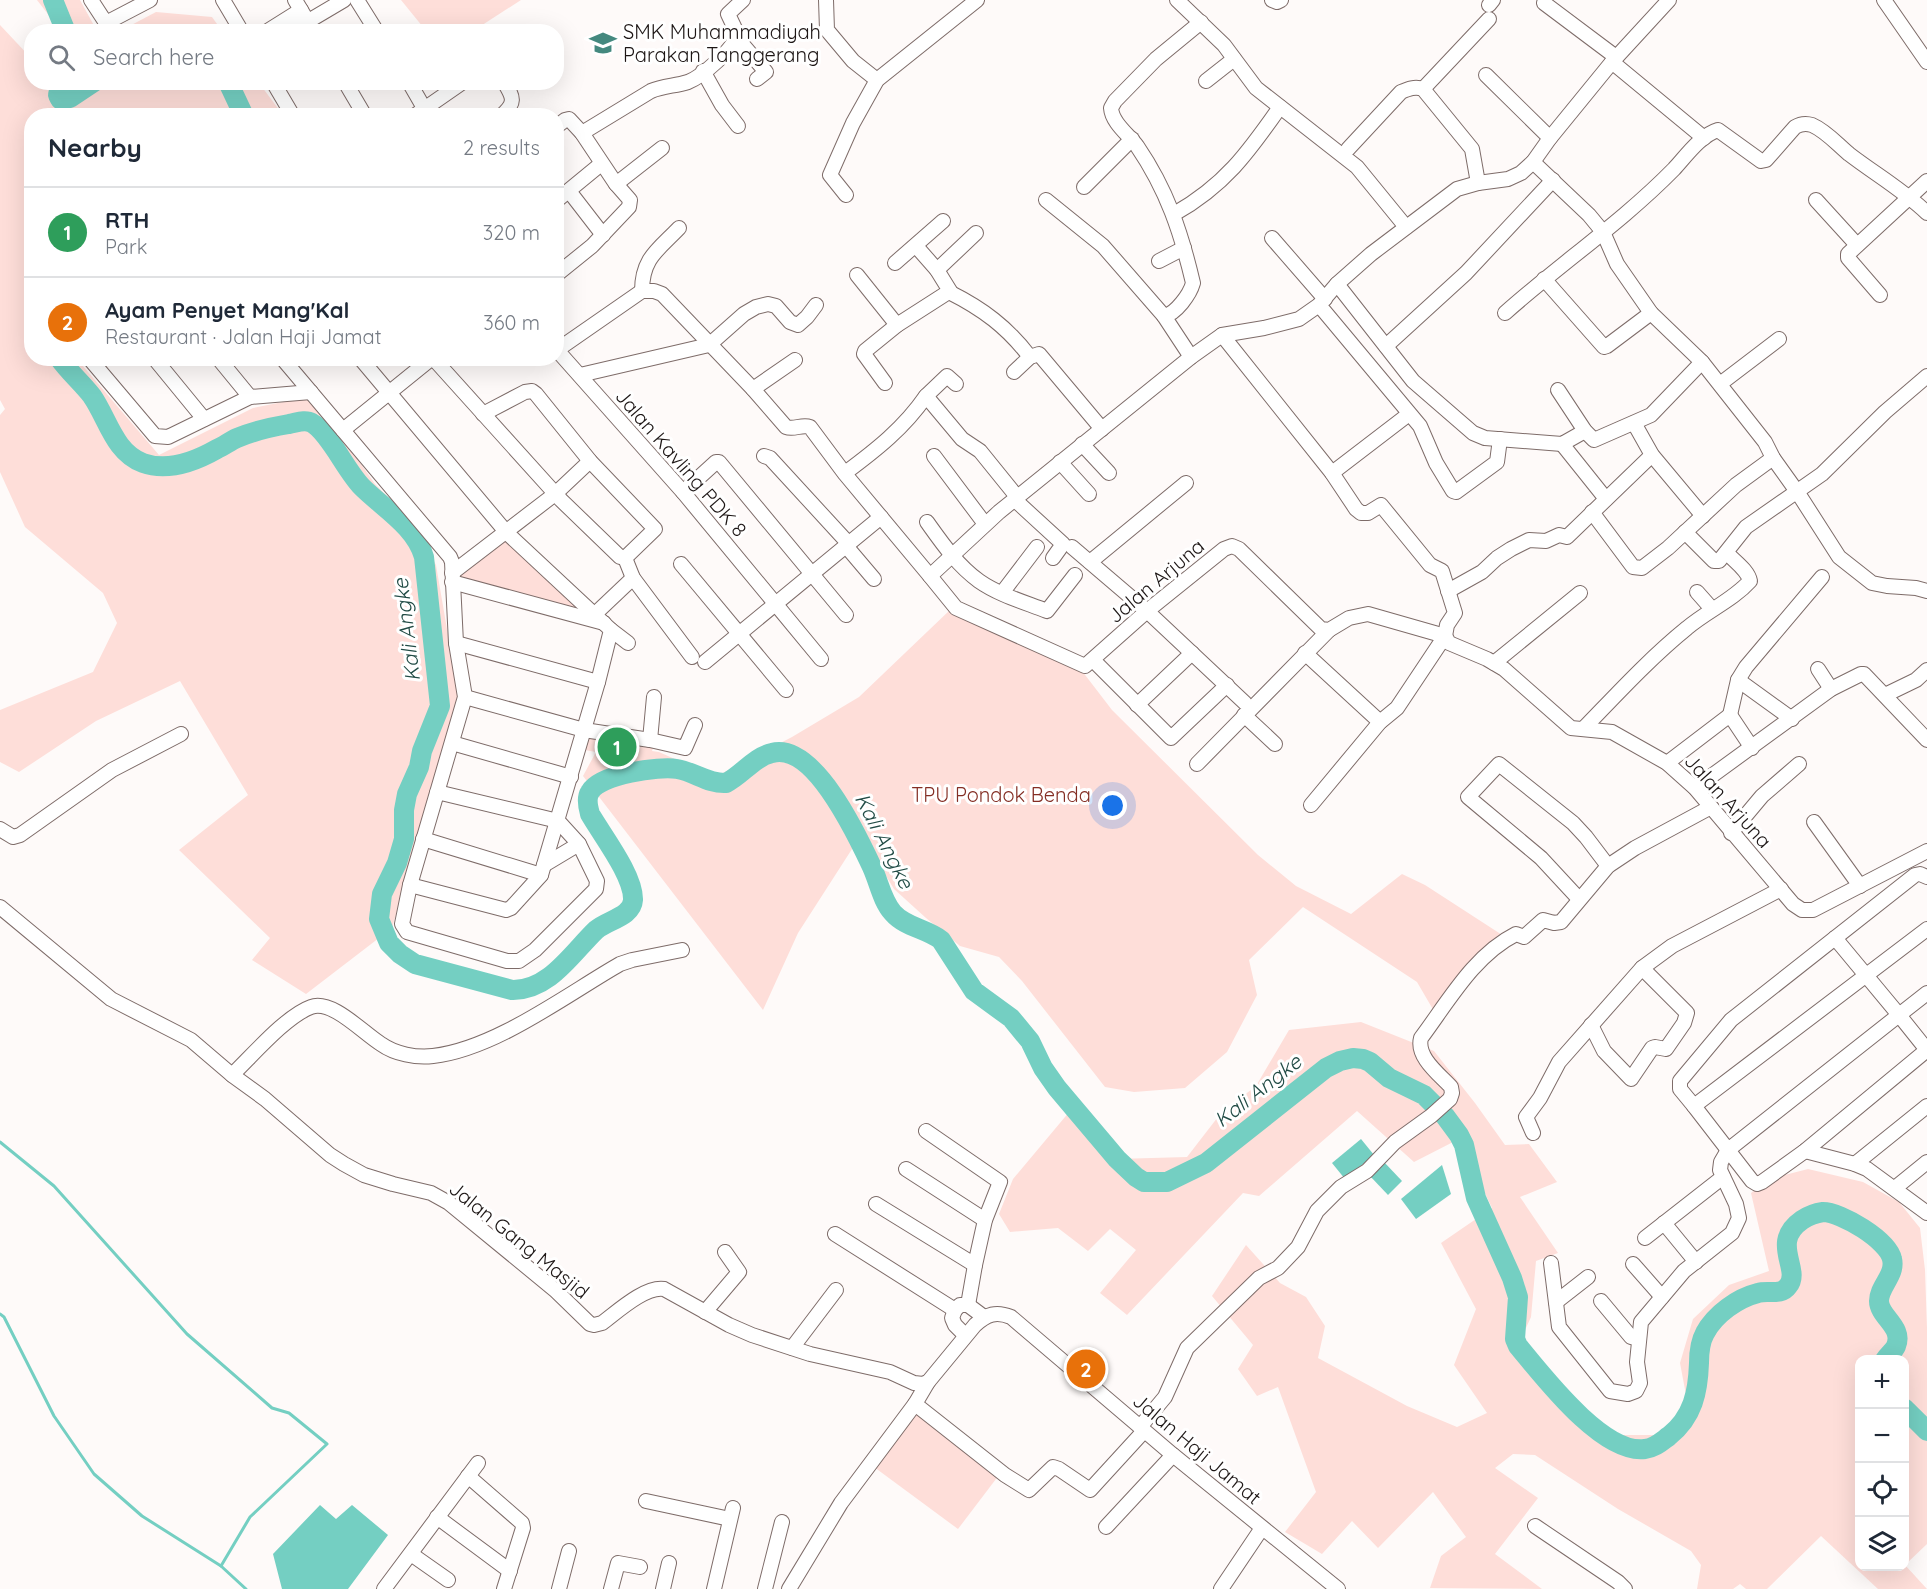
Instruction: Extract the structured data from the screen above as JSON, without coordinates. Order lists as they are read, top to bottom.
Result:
{
  "streets": {
    "street": [
      "Jalan Kavling PDK 8",
      "Jalan Arjuna",
      "Jalan Gang Masjid",
      "Jalan Haji Jamat"
    ]
  },
  "water": ["Kali Angke"],
  "parks": ["TPU Pondok Benda"],
  "places": {
    "school or university": ["SMK Muhammadiyah Parakan Tanggerang"]
  },
  "page": {
    "search": "Search here",
    "heading": ["Nearby", "2 results"],
    "list": [
      {
        "mark": "1",
        "name": "RTH",
        "note": "Park",
        "value": "320 m"
      },
      {
        "mark": "2",
        "name": "Ayam Penyet Mang'Kal",
        "note": "Restaurant · Jalan Haji Jamat",
        "value": "360 m"
      }
    ],
    "pins": ["1", "2"],
    "map_buttons": ["+", "−"]
  }
}
